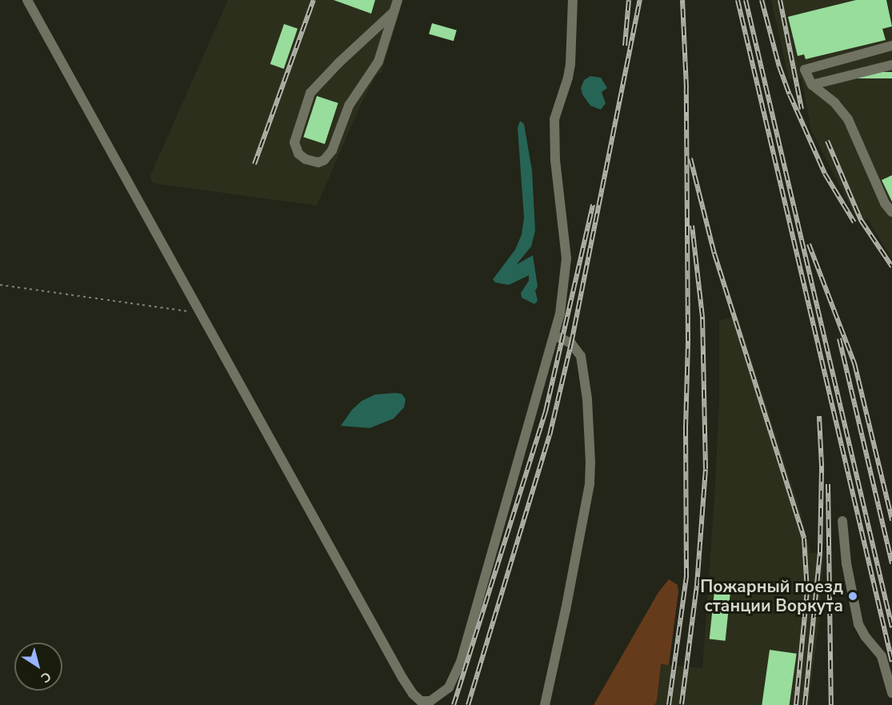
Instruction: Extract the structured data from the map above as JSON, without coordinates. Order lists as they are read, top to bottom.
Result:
{
  "places": ["Пожарный поезд станции Воркута"],
  "north": "bottom right"
}
